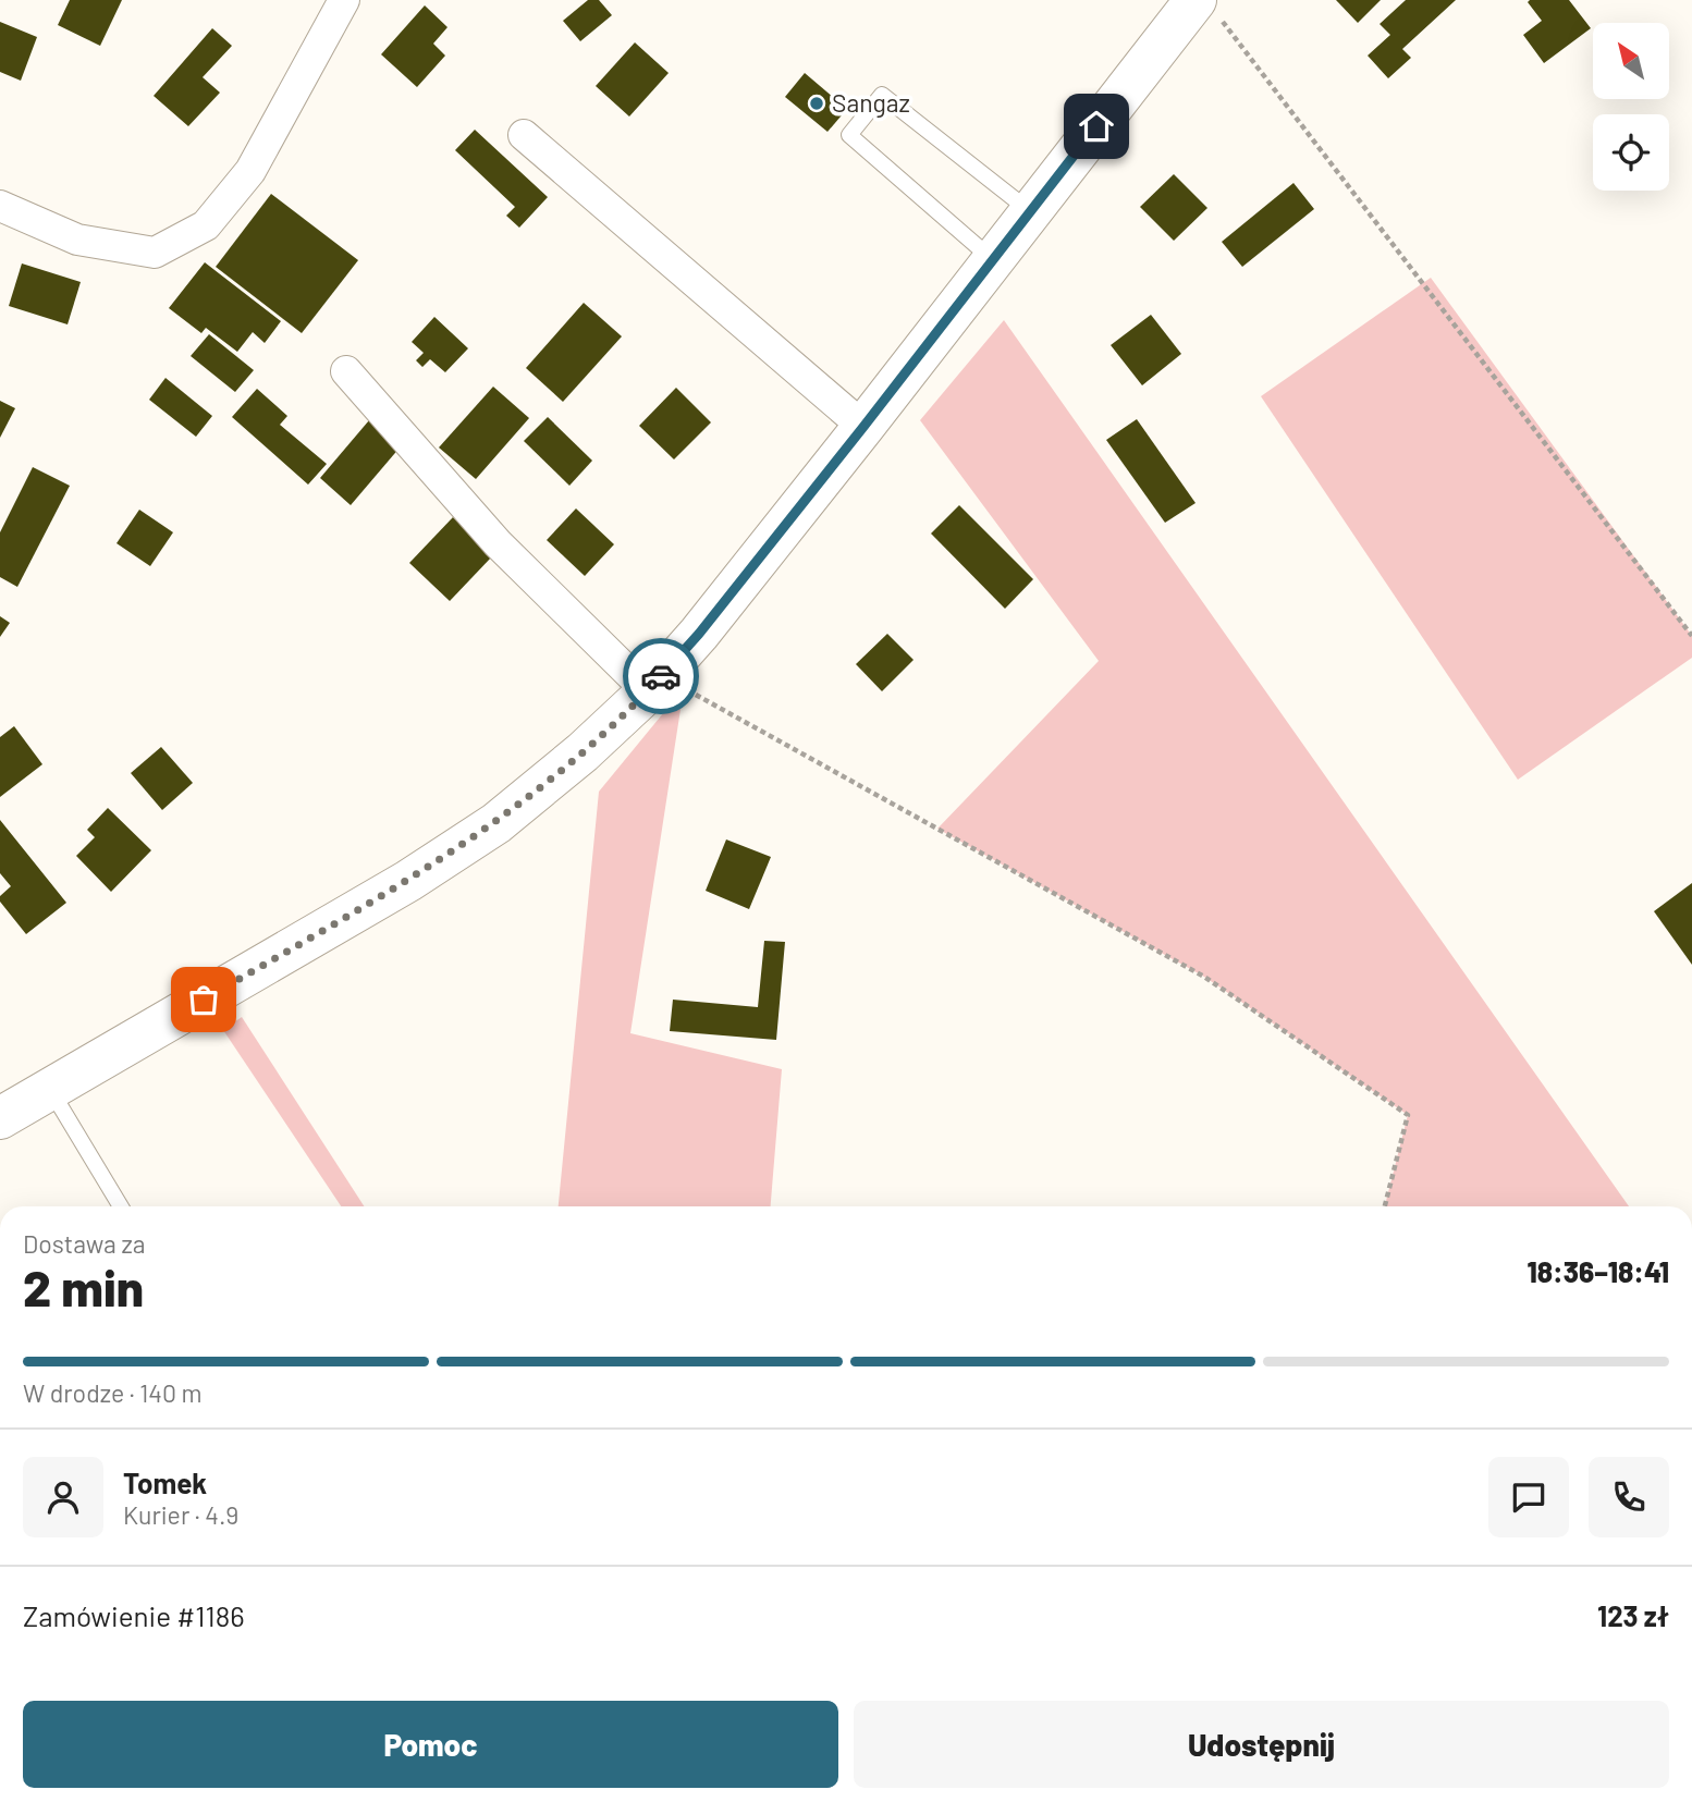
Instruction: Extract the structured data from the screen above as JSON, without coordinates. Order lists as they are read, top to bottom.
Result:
{
  "places": ["Sangaz"],
  "north": "top left",
  "page": {
    "heading": ["2 min", "Dostawa za", "18:36–18:41"],
    "panel": [
      "Tomek",
      "Kurier · 4.9",
      "Zamówienie #1186",
      "123 zł"
    ],
    "bar": "W drodze · 140 m",
    "buttons": ["Pomoc", "Udostępnij"]
  }
}
